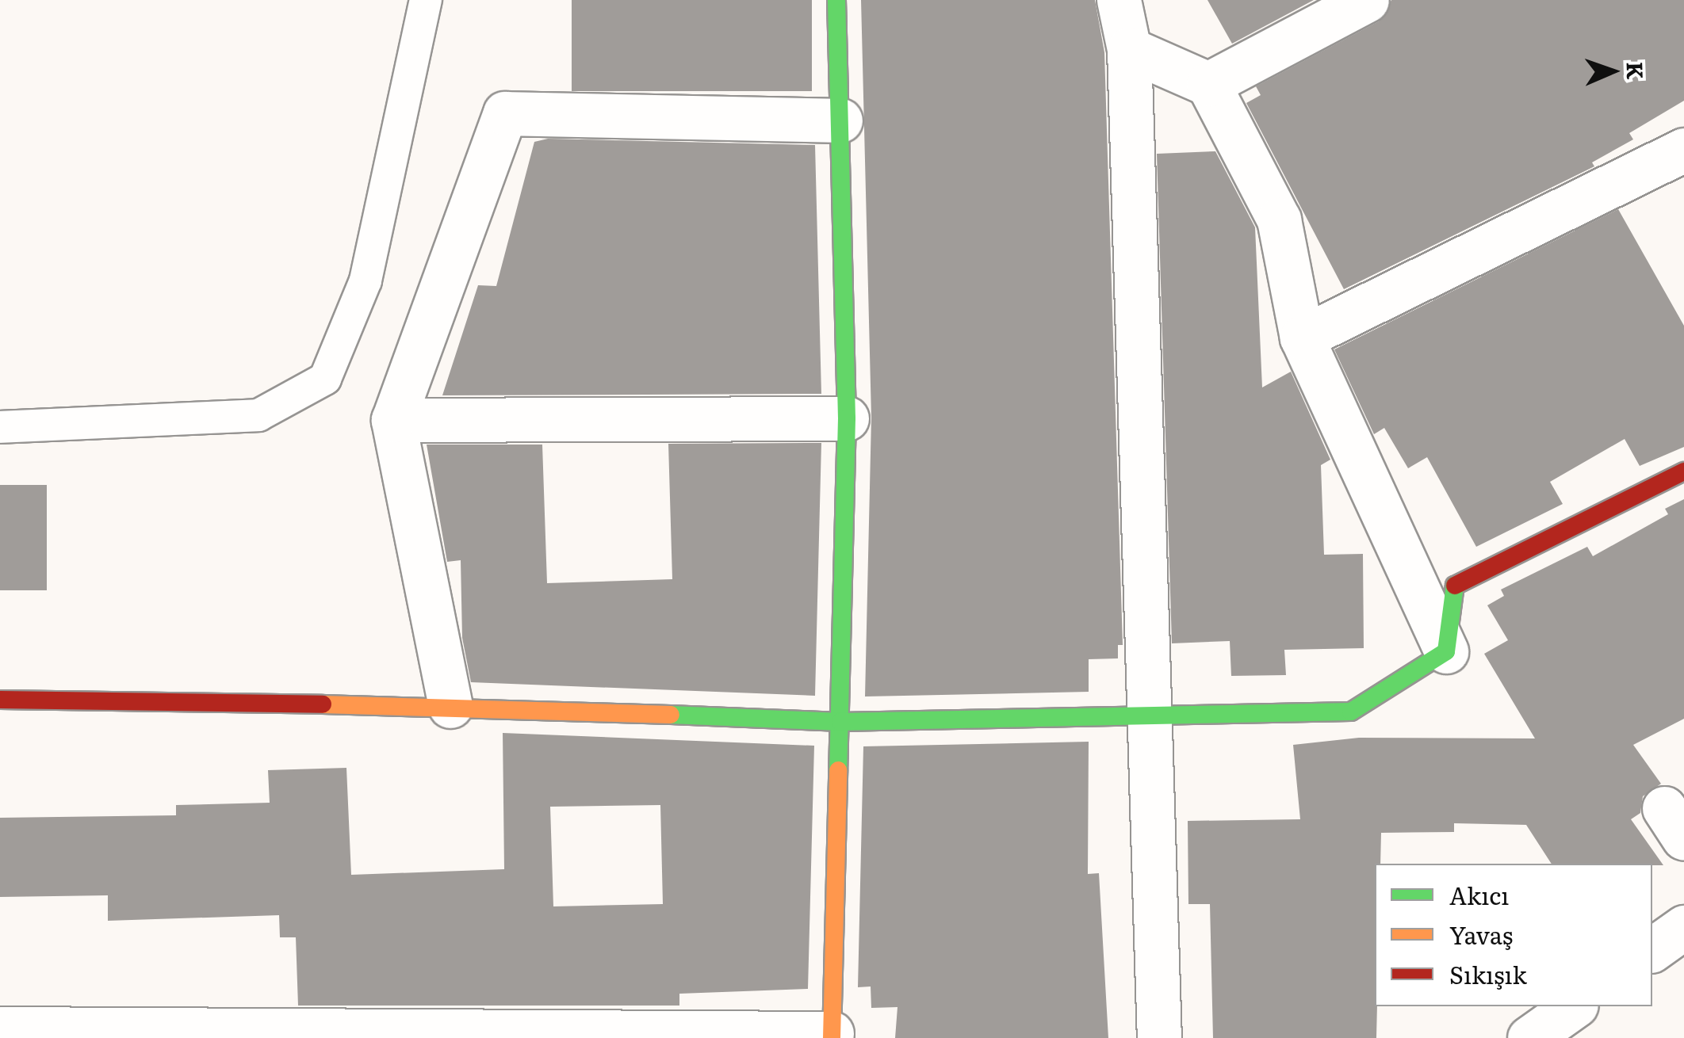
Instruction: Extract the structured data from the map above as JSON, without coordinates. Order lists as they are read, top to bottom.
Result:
{
  "legend": ["Akıcı", "Yavaş", "Sıkışık"],
  "north": "right"
}
